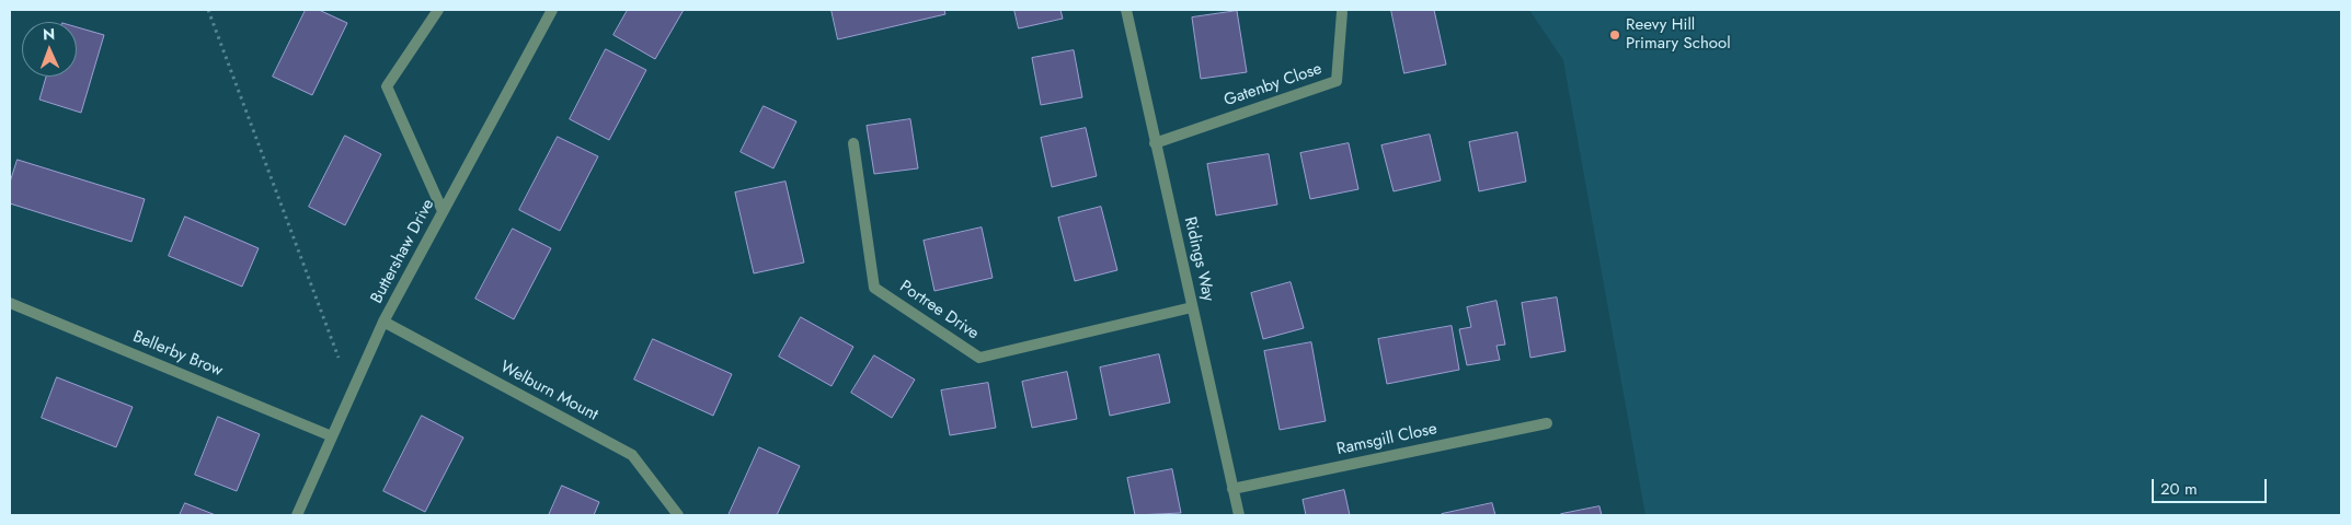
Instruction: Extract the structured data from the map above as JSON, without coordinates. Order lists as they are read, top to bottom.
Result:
{
  "streets": {
    "street": [
      "Gatenby Close",
      "Buttershaw Drive",
      "Ridings Way",
      "Portree Drive",
      "Bellerby Brow",
      "Welburn Mount",
      "Ramsgill Close"
    ]
  },
  "crossings": [
    ["Gatenby Close", "Ridings Way"],
    ["Buttershaw Drive", "Bellerby Brow"],
    ["Buttershaw Drive", "Welburn Mount"],
    ["Ridings Way", "Portree Drive"],
    ["Ridings Way", "Ramsgill Close"]
  ],
  "places": ["Reevy Hill Primary School"],
  "scale_bar": "20 m",
  "north": "top"
}
